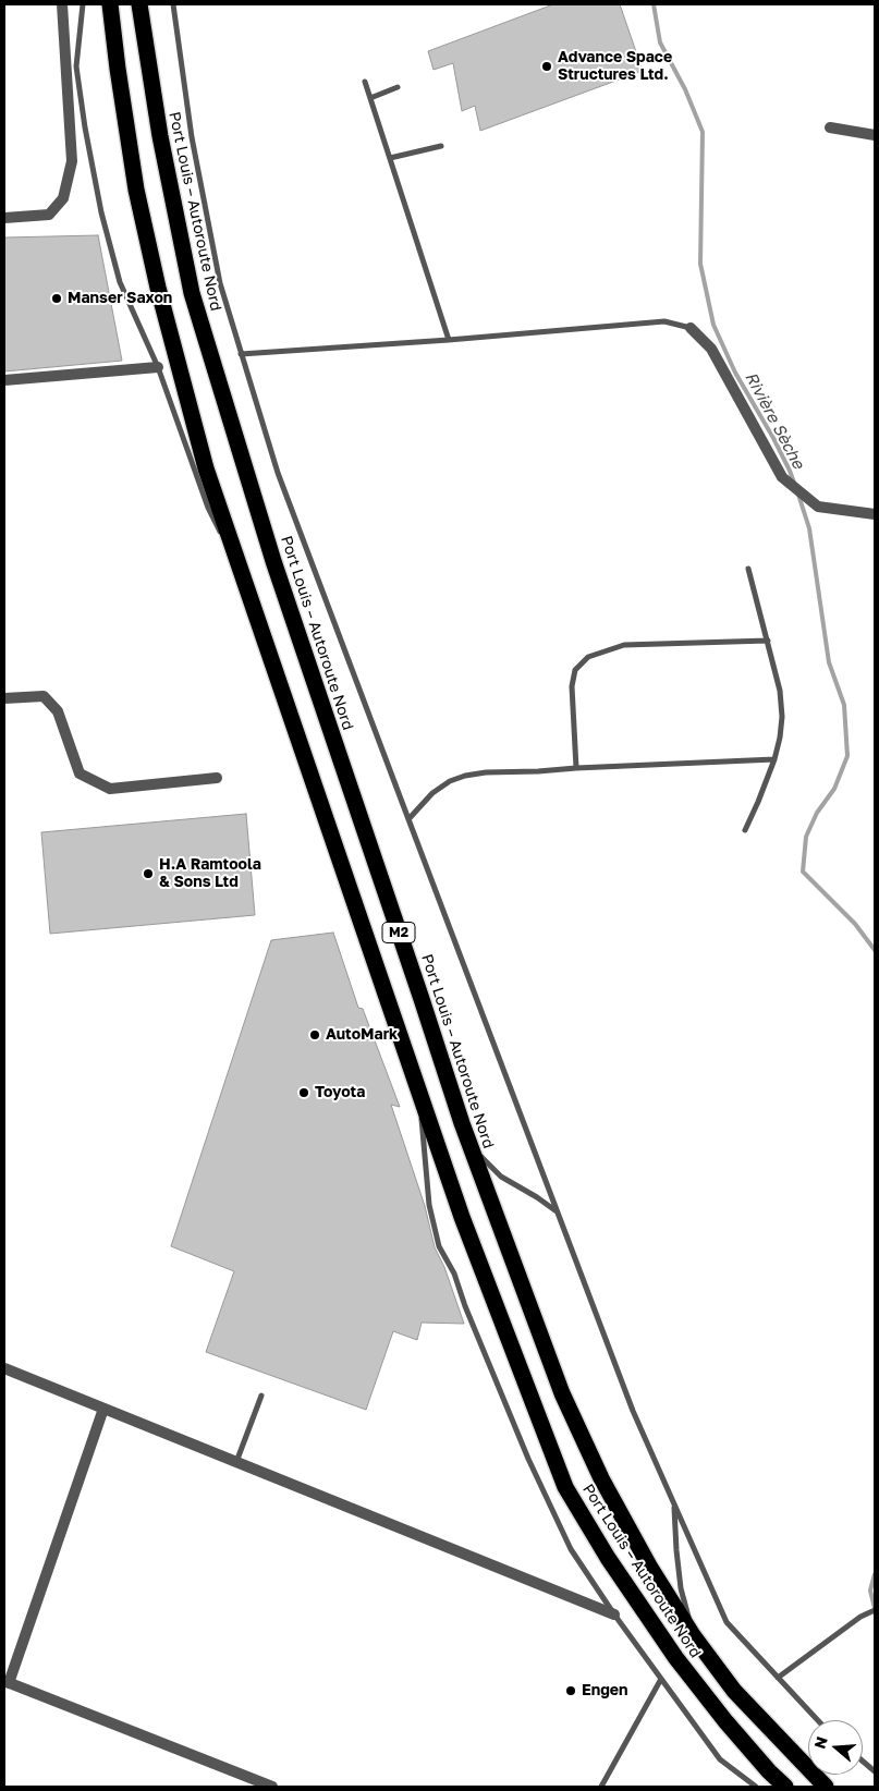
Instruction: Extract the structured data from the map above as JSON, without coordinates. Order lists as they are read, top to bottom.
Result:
{
  "streets": {
    "highway": ["Port Louis – Autoroute Nord", "M2"]
  },
  "water": ["Rivière Sèche"],
  "places": [
    "Advance Space Structures Ltd.",
    "Manser Saxon",
    "H.A Ramtoola & Sons Ltd",
    "AutoMark",
    "Toyota",
    "Engen"
  ],
  "north": "left"
}
